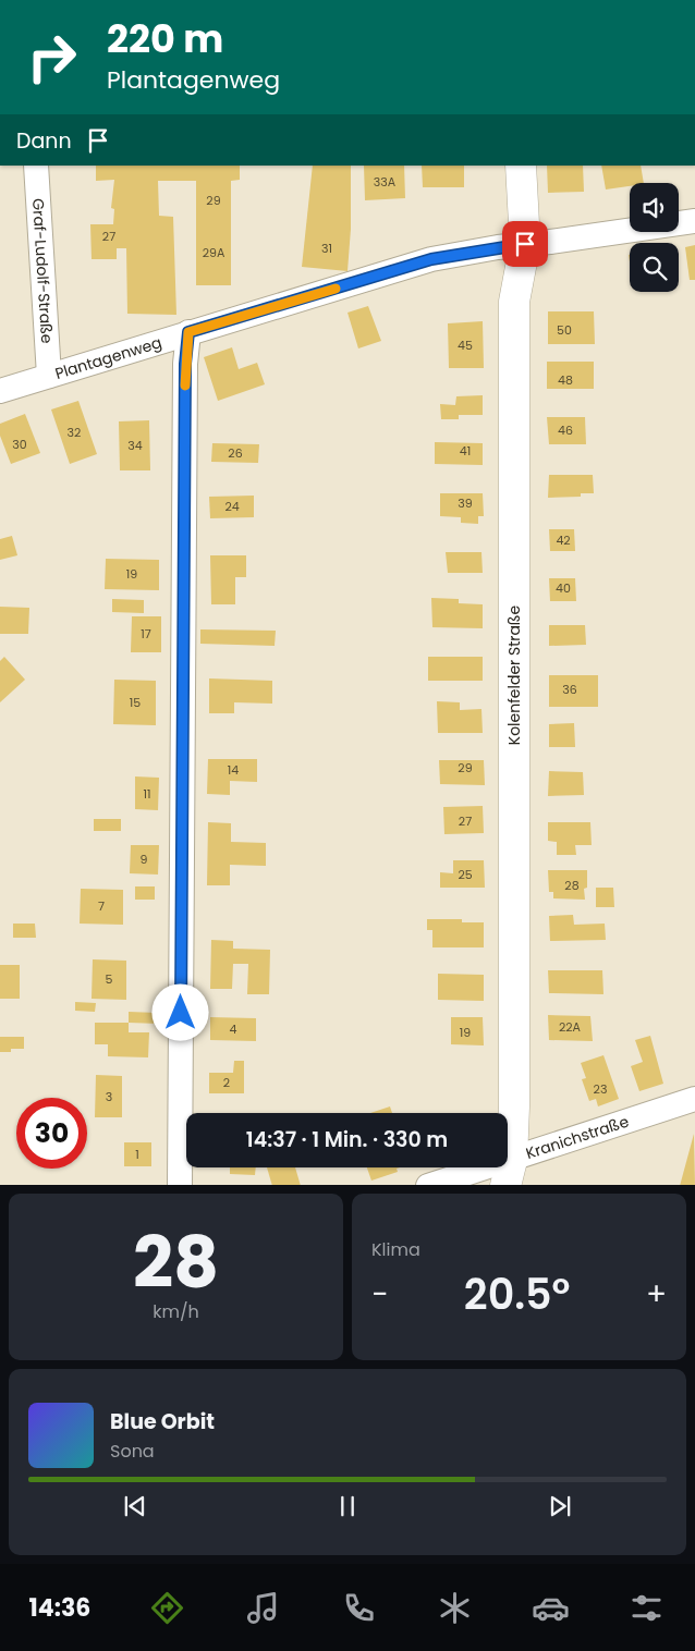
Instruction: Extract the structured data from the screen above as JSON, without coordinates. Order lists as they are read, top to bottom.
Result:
{
  "streets": {
    "main road": ["Kolenfelder Straße"],
    "street": ["Graf-Ludolf-Straße", "Plantagenweg", "Kranichstraße"]
  },
  "crossings": [
    ["Graf-Ludolf-Straße", "Plantagenweg"],
    ["Plantagenweg", "Kolenfelder Straße"],
    ["Kolenfelder Straße", "Kranichstraße"]
  ],
  "house_numbers": [
    "33A",
    "29",
    "27",
    "31",
    "29A",
    "50",
    "45",
    "48",
    "46",
    "32",
    "30",
    "34",
    "41",
    "26",
    "39",
    "24",
    "42",
    "19",
    "40",
    "17",
    "36",
    "15",
    "29",
    "14",
    "11",
    "27",
    "9",
    "25",
    "28",
    "7",
    "5",
    "22A",
    "4",
    "19",
    "2",
    "23",
    "3",
    "1"
  ],
  "page": {
    "turn": ["220 m", "Plantagenweg"],
    "then": "Dann",
    "limit": "30",
    "trip": "14:37 · 1 Min. · 330 m",
    "tile": [
      ["28", "km/h"],
      "Klima"
    ],
    "heat": ["−", "20.5°", "+"],
    "song": ["Blue Orbit", "Sona"],
    "tabs": "14:36"
  }
}
